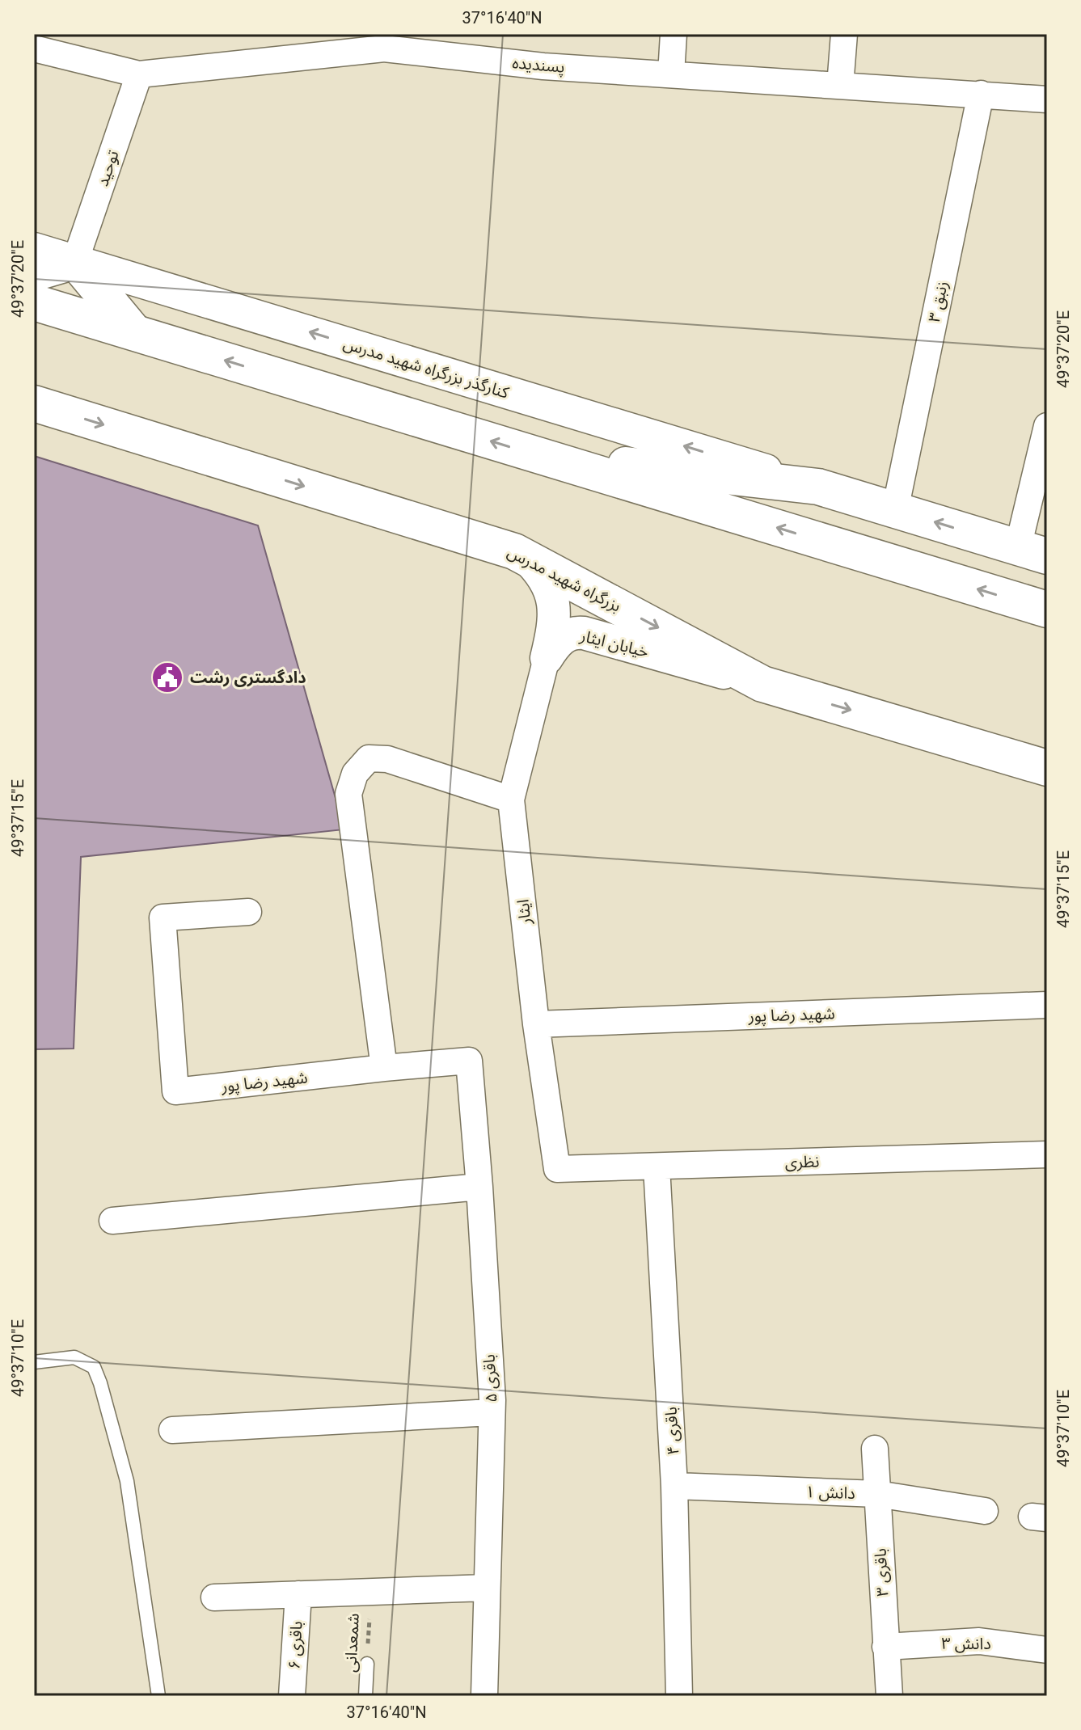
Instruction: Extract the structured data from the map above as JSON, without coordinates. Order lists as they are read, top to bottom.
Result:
{
  "streets": {
    "main road": ["بزرگراه شهید مدرس"],
    "street": [
      "پسندیده",
      "توحید",
      "زنبق ۳",
      "کنارگذر بزرگراه شهید مدرس",
      "خیابان ایثار",
      "ایثار",
      "شهید رضا پور",
      "نظری",
      "باقری ۵",
      "باقری ۴",
      "دانش ۱",
      "باقری ۳",
      "دانش ۳",
      "باقری ۶"
    ],
    "lane": ["شمعدانی"]
  },
  "crossings": [
    ["پسندیده", "توحید"],
    ["پسندیده", "زنبق ۳"],
    ["توحید", "کنارگذر بزرگراه شهید مدرس"],
    ["بزرگراه شهید مدرس", "خیابان ایثار"],
    ["خیابان ایثار", "ایثار"],
    ["ایثار", "شهید رضا پور"],
    ["ایثار", "نظری"],
    ["شهید رضا پور", "باقری ۵"],
    ["نظری", "باقری ۴"],
    ["باقری ۴", "دانش ۱"],
    ["دانش ۱", "باقری ۳"],
    ["باقری ۳", "دانش ۳"]
  ],
  "one_way": ["کنارگذر بزرگراه شهید مدرس"],
  "places": {
    "public building": ["دادگستری رشت"]
  },
  "coordinates": [
    "37°16'40\"N",
    "49°37'20\"E",
    "49°37'15\"E",
    "49°37'10\"E"
  ]
}
